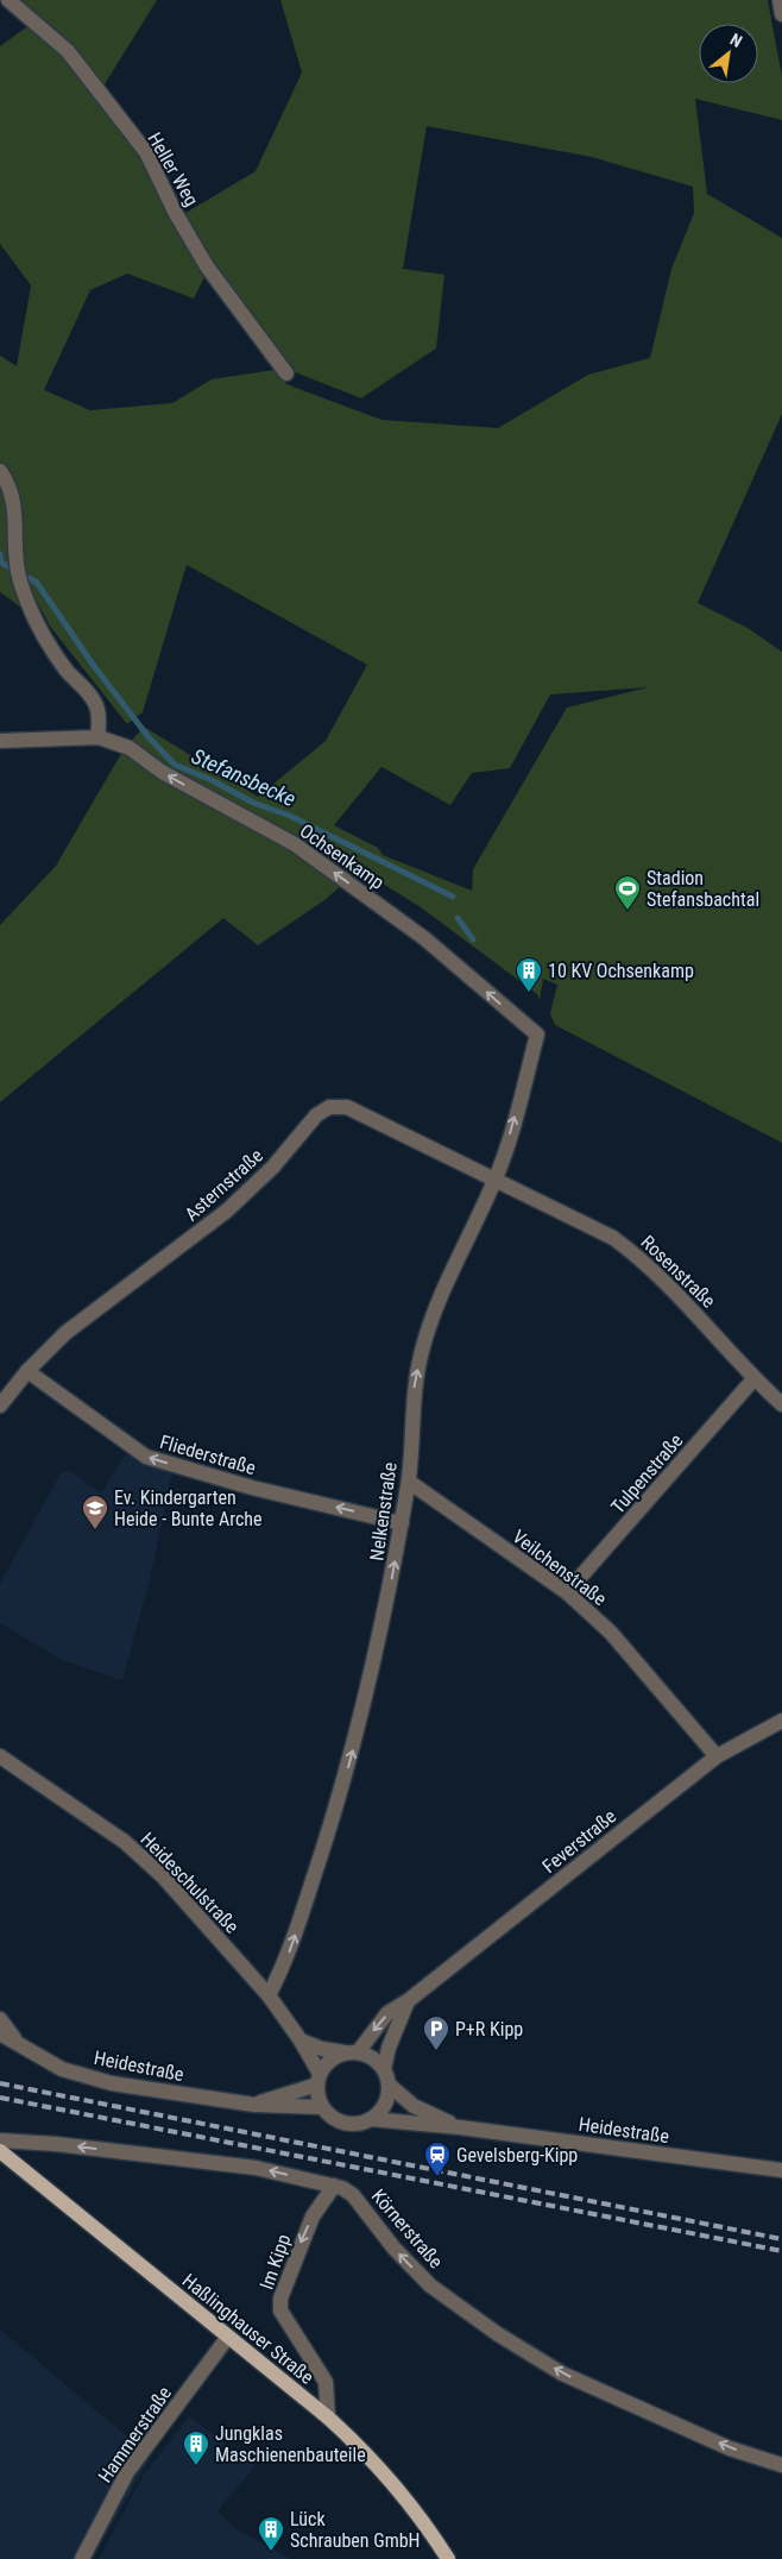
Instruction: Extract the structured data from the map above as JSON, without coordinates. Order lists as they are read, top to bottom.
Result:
{
  "streets": {
    "main road": ["Haßlinghauser Straße"],
    "street": [
      "Heller Weg",
      "Ochsenkamp",
      "Asternstraße",
      "Rosenstraße",
      "Fliederstraße",
      "Tulpenstraße",
      "Nelkenstraße",
      "Veilchenstraße",
      "Feverstraße",
      "Heideschulstraße",
      "Heidestraße",
      "Körnerstraße",
      "Im Kipp",
      "Hammerstraße"
    ]
  },
  "crossings": [
    ["Ochsenkamp", "Nelkenstraße"],
    ["Asternstraße", "Rosenstraße"],
    ["Asternstraße", "Fliederstraße"],
    ["Asternstraße", "Nelkenstraße"],
    ["Rosenstraße", "Tulpenstraße"],
    ["Rosenstraße", "Nelkenstraße"],
    ["Fliederstraße", "Nelkenstraße"],
    ["Tulpenstraße", "Veilchenstraße"],
    ["Nelkenstraße", "Veilchenstraße"],
    ["Nelkenstraße", "Heideschulstraße"],
    ["Veilchenstraße", "Feverstraße"],
    ["Feverstraße", "Heideschulstraße"],
    ["Feverstraße", "Heidestraße"],
    ["Heideschulstraße", "Heidestraße"],
    ["Körnerstraße", "Im Kipp"],
    ["Im Kipp", "Haßlinghauser Straße"],
    ["Haßlinghauser Straße", "Hammerstraße"]
  ],
  "one_way": [
    "Ochsenkamp",
    "Fliederstraße",
    "Nelkenstraße",
    "Körnerstraße",
    "Im Kipp"
  ],
  "water": ["Stefansbecke"],
  "places": {
    "sports": ["Stadion Stefansbachtal"],
    "building": ["10 KV Ochsenkamp", "Jungklas Maschienenbauteile", "Lück Schrauben GmbH"],
    "school or university": ["Ev. Kindergarten Heide - Bunte Arche"],
    "parking": ["P+R Kipp"],
    "station": ["Gevelsberg-Kipp"]
  },
  "north": "top right"
}
